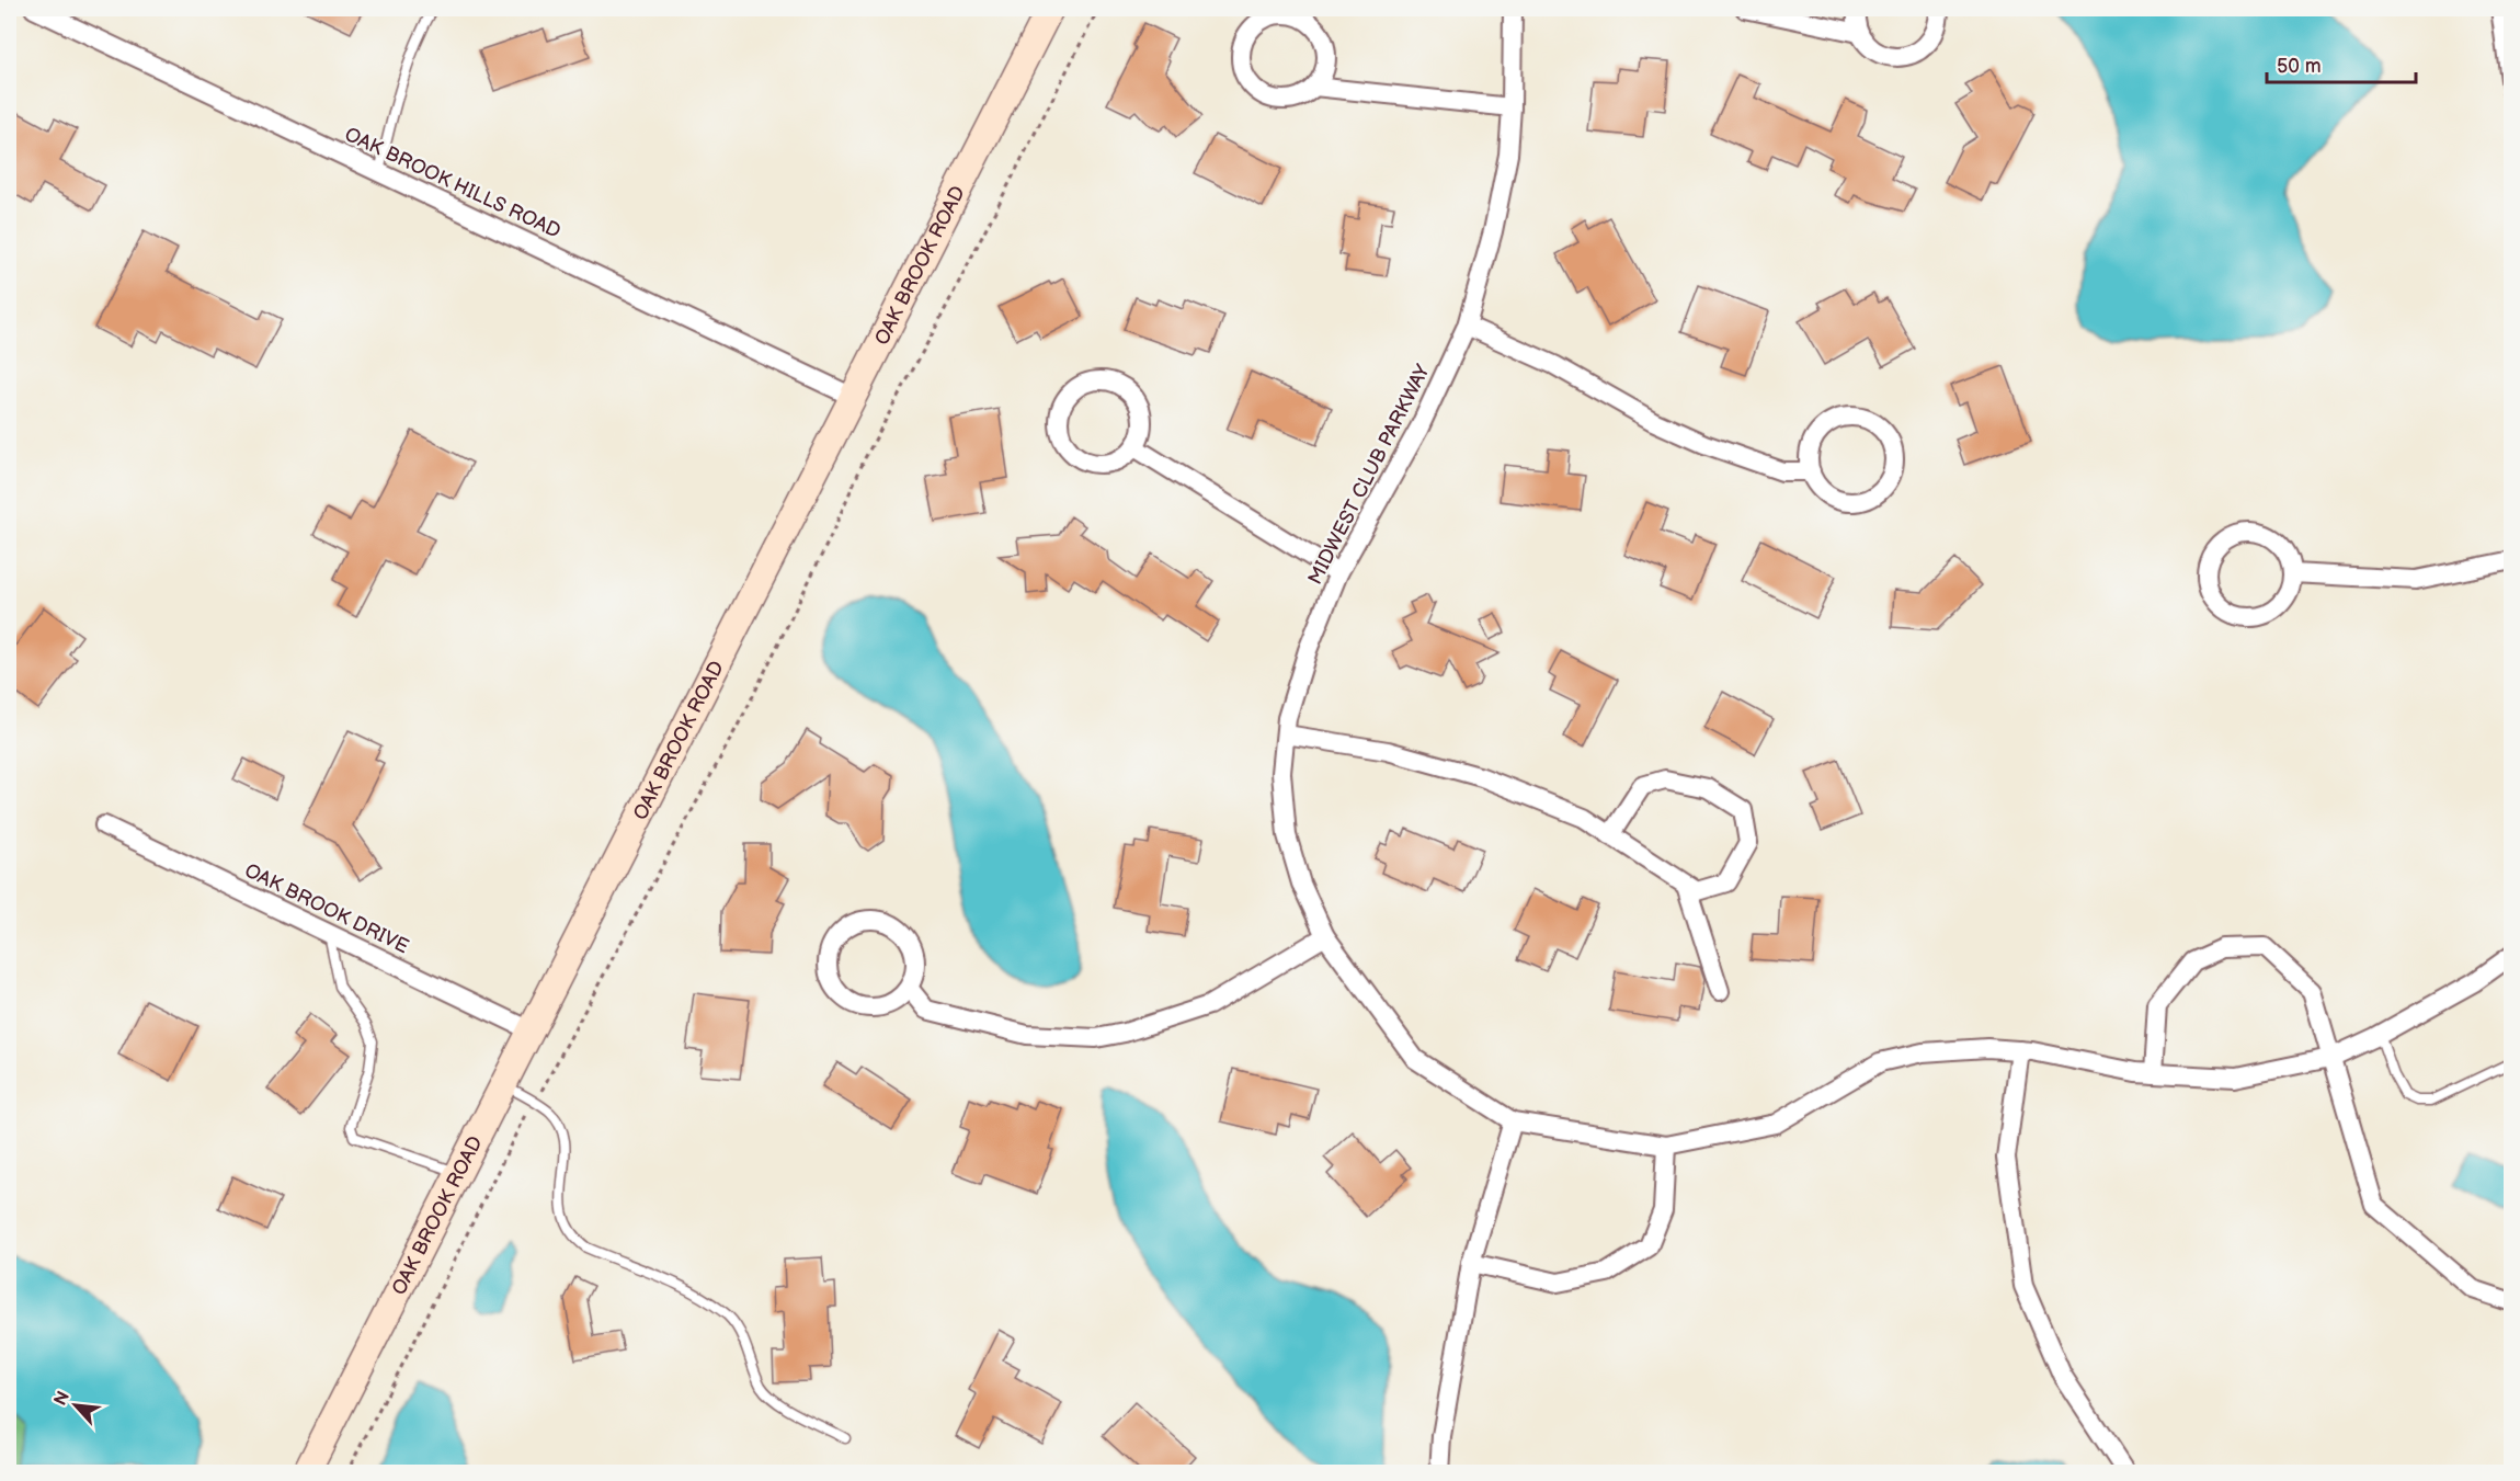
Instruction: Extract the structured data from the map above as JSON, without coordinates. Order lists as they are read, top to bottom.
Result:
{
  "streets": {
    "main road": ["OAK BROOK ROAD"],
    "street": ["OAK BROOK HILLS ROAD", "MIDWEST CLUB PARKWAY", "OAK BROOK DRIVE"]
  },
  "crossings": [
    ["OAK BROOK HILLS ROAD", "OAK BROOK ROAD"],
    ["OAK BROOK ROAD", "OAK BROOK DRIVE"]
  ],
  "scale_bar": "50 m",
  "north": "top left"
}
